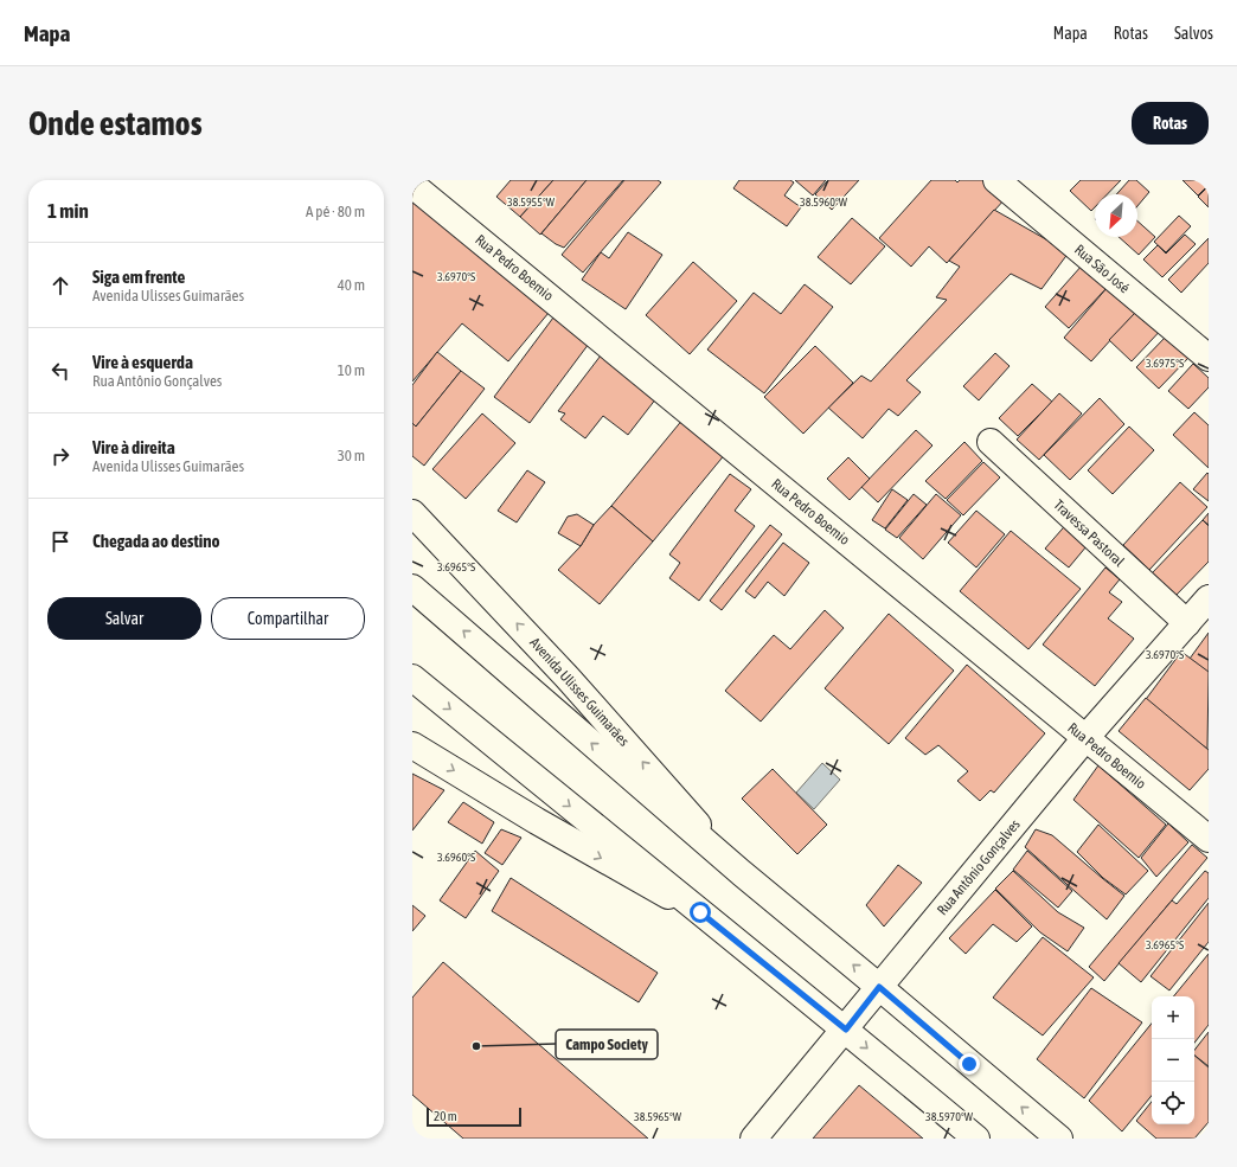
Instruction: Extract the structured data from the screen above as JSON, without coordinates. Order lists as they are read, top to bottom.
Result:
{
  "streets": {
    "street": [
      "Rua Pedro Boemio",
      "Rua São José",
      "Travessa Pastoral",
      "Avenida Ulisses Guimarães",
      "Rua Antônio Gonçalves"
    ]
  },
  "crossings": [
    ["Rua Pedro Boemio", "Rua Antônio Gonçalves"],
    ["Travessa Pastoral", "Rua Antônio Gonçalves"],
    ["Avenida Ulisses Guimarães", "Rua Antônio Gonçalves"]
  ],
  "places": ["Campo Society"],
  "scale_bar": "20 m",
  "north": "bottom left",
  "page": {
    "header": "Mapa",
    "nav": ["Mapa", "Rotas", "Salvos"],
    "buttons": [
      "Rotas",
      ["Salvar", "Compartilhar"]
    ],
    "title": "Onde estamos",
    "heading": ["1 min", "A pé · 80 m"],
    "list": [
      ["Siga em frente", "Avenida Ulisses Guimarães", "40 m"],
      ["Vire à esquerda", "Rua Antônio Gonçalves", "10 m"],
      ["Vire à direita", "Avenida Ulisses Guimarães", "30 m"],
      "Chegada ao destino"
    ],
    "map_buttons": ["+", "−"],
    "scale": "20 m"
  },
  "coordinates": [
    "38.5955°W",
    "38.5960°W",
    "3.6970°S",
    "3.6975°S",
    "3.6965°S",
    "3.6960°S",
    "38.5965°W",
    "38.5970°W"
  ]
}
